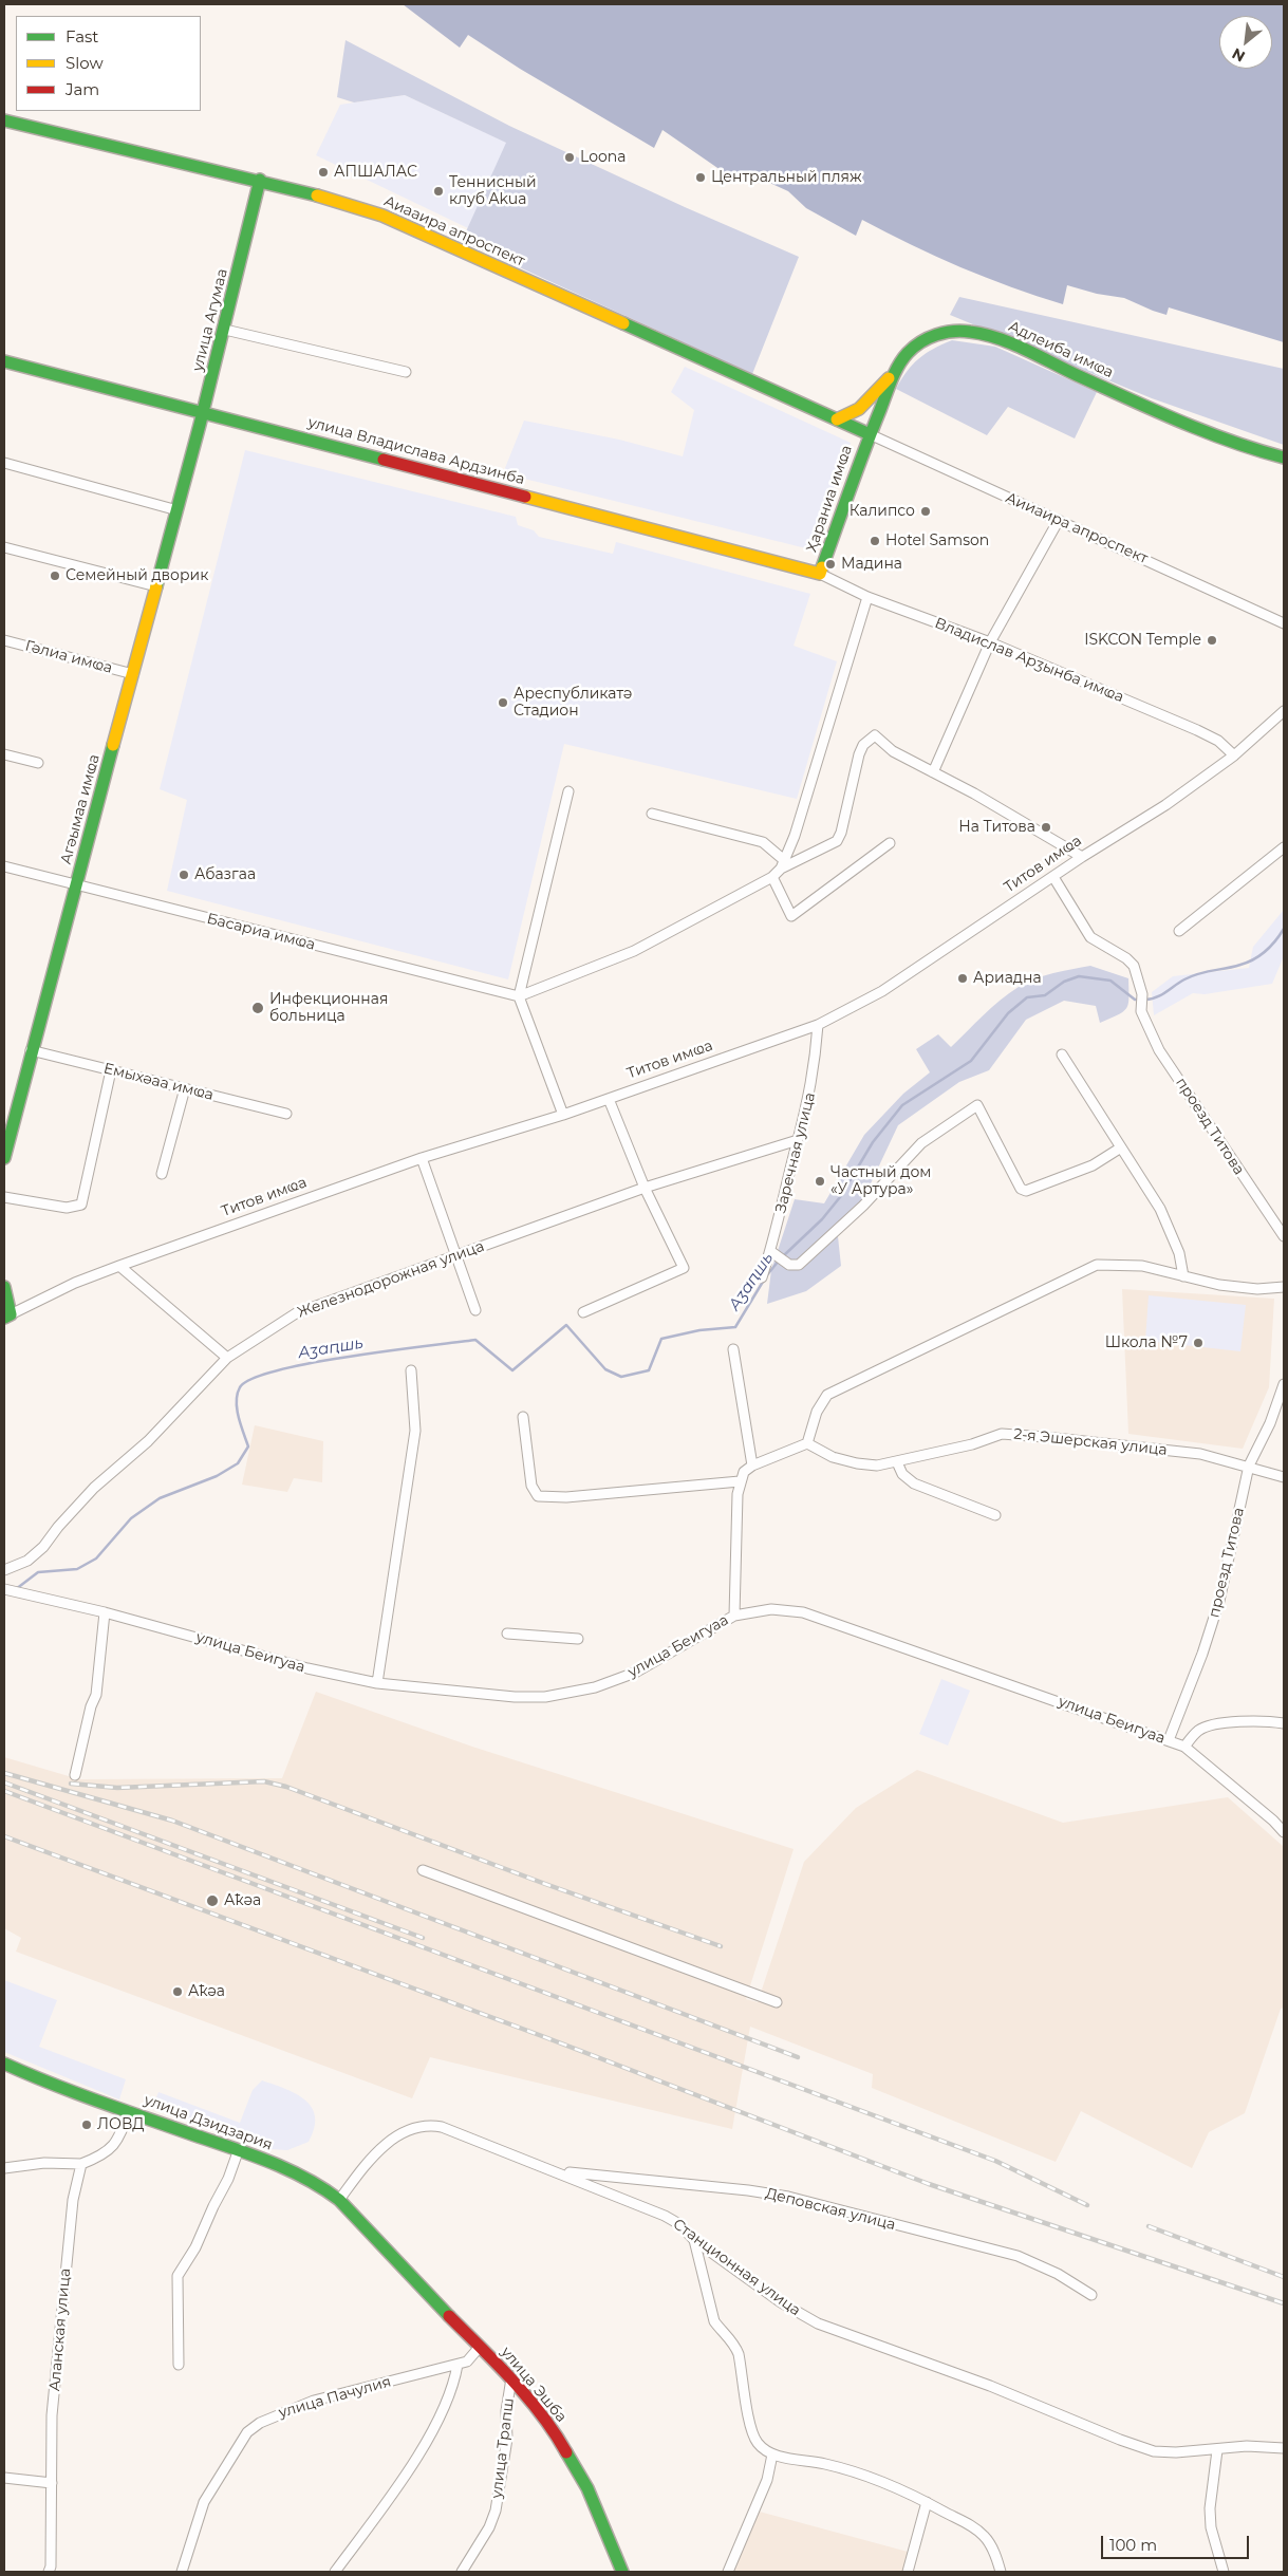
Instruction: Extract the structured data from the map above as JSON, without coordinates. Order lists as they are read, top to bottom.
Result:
{
  "streets": {
    "main road": [
      "Аиааира апроспект",
      "улица Агумаа",
      "Адлеиба имҩа",
      "улица Владислава Ардзинба",
      "Ҳараниа имҩа",
      "Агәымаа имҩа",
      "улица Дзидзария",
      "улица Эшба"
    ],
    "street": [
      "Аииаира апроспект",
      "Гәлиа имҩа",
      "Владислав Арӡынба имҩа",
      "Титов имҩа",
      "Басариа имҩа",
      "Емыхәаа имҩа",
      "проезд Титова",
      "Заречная улица",
      "Железнодорожная улица",
      "2-я Эшерская улица",
      "улица Беигуаа",
      "Деповская улица",
      "Станционная улица",
      "Аланская улица",
      "улица Пачулия",
      "улица Трапш"
    ]
  },
  "crossings": [
    ["Аиааира апроспект", "улица Агумаа"],
    ["Аиааира апроспект", "Адлеиба имҩа"],
    ["Аиааира апроспект", "Ҳараниа имҩа"],
    ["Аиааира апроспект", "Аииаира апроспект"],
    ["улица Агумаа", "улица Владислава Ардзинба"],
    ["улица Агумаа", "Агәымаа имҩа"],
    ["Адлеиба имҩа", "Ҳараниа имҩа"],
    ["Адлеиба имҩа", "Аииаира апроспект"],
    ["улица Владислава Ардзинба", "Ҳараниа имҩа"],
    ["улица Владислава Ардзинба", "Владислав Арӡынба имҩа"],
    ["Ҳараниа имҩа", "Аииаира апроспект"],
    ["Ҳараниа имҩа", "Владислав Арӡынба имҩа"],
    ["Гәлиа имҩа", "Агәымаа имҩа"],
    ["Владислав Арӡынба имҩа", "Титов имҩа"],
    ["Агәымаа имҩа", "Басариа имҩа"],
    ["Агәымаа имҩа", "Емыхәаа имҩа"],
    ["Титов имҩа", "проезд Титова"],
    ["Титов имҩа", "Заречная улица"],
    ["проезд Титова", "2-я Эшерская улица"],
    ["проезд Титова", "улица Беигуаа"],
    ["Заречная улица", "Железнодорожная улица"],
    ["улица Дзидзария", "Станционная улица"],
    ["улица Дзидзария", "улица Эшба"],
    ["Деповская улица", "Станционная улица"],
    ["улица Эшба", "улица Пачулия"],
    ["улица Эшба", "улица Трапш"]
  ],
  "water": ["Аӡаԥшь"],
  "places": [
    "Loona",
    "АПШАЛАС",
    "Центральный пляж",
    "Теннисный клуб Akua",
    "Калипсо",
    "Hotel Samson",
    "Мадина",
    "Семейный дворик",
    "ISKCON Temple",
    "Ареспубликатә Стадион",
    "На Титова",
    "Абазгаа",
    "Ариадна",
    "Инфекционная больница",
    "Частный дом «У Артура»",
    "Школа №7",
    "Аҟəа",
    "Аҟәа",
    "ЛОВД"
  ],
  "legend": ["Fast", "Slow", "Jam"],
  "scale_bar": "100 m",
  "north": "bottom left"
}
